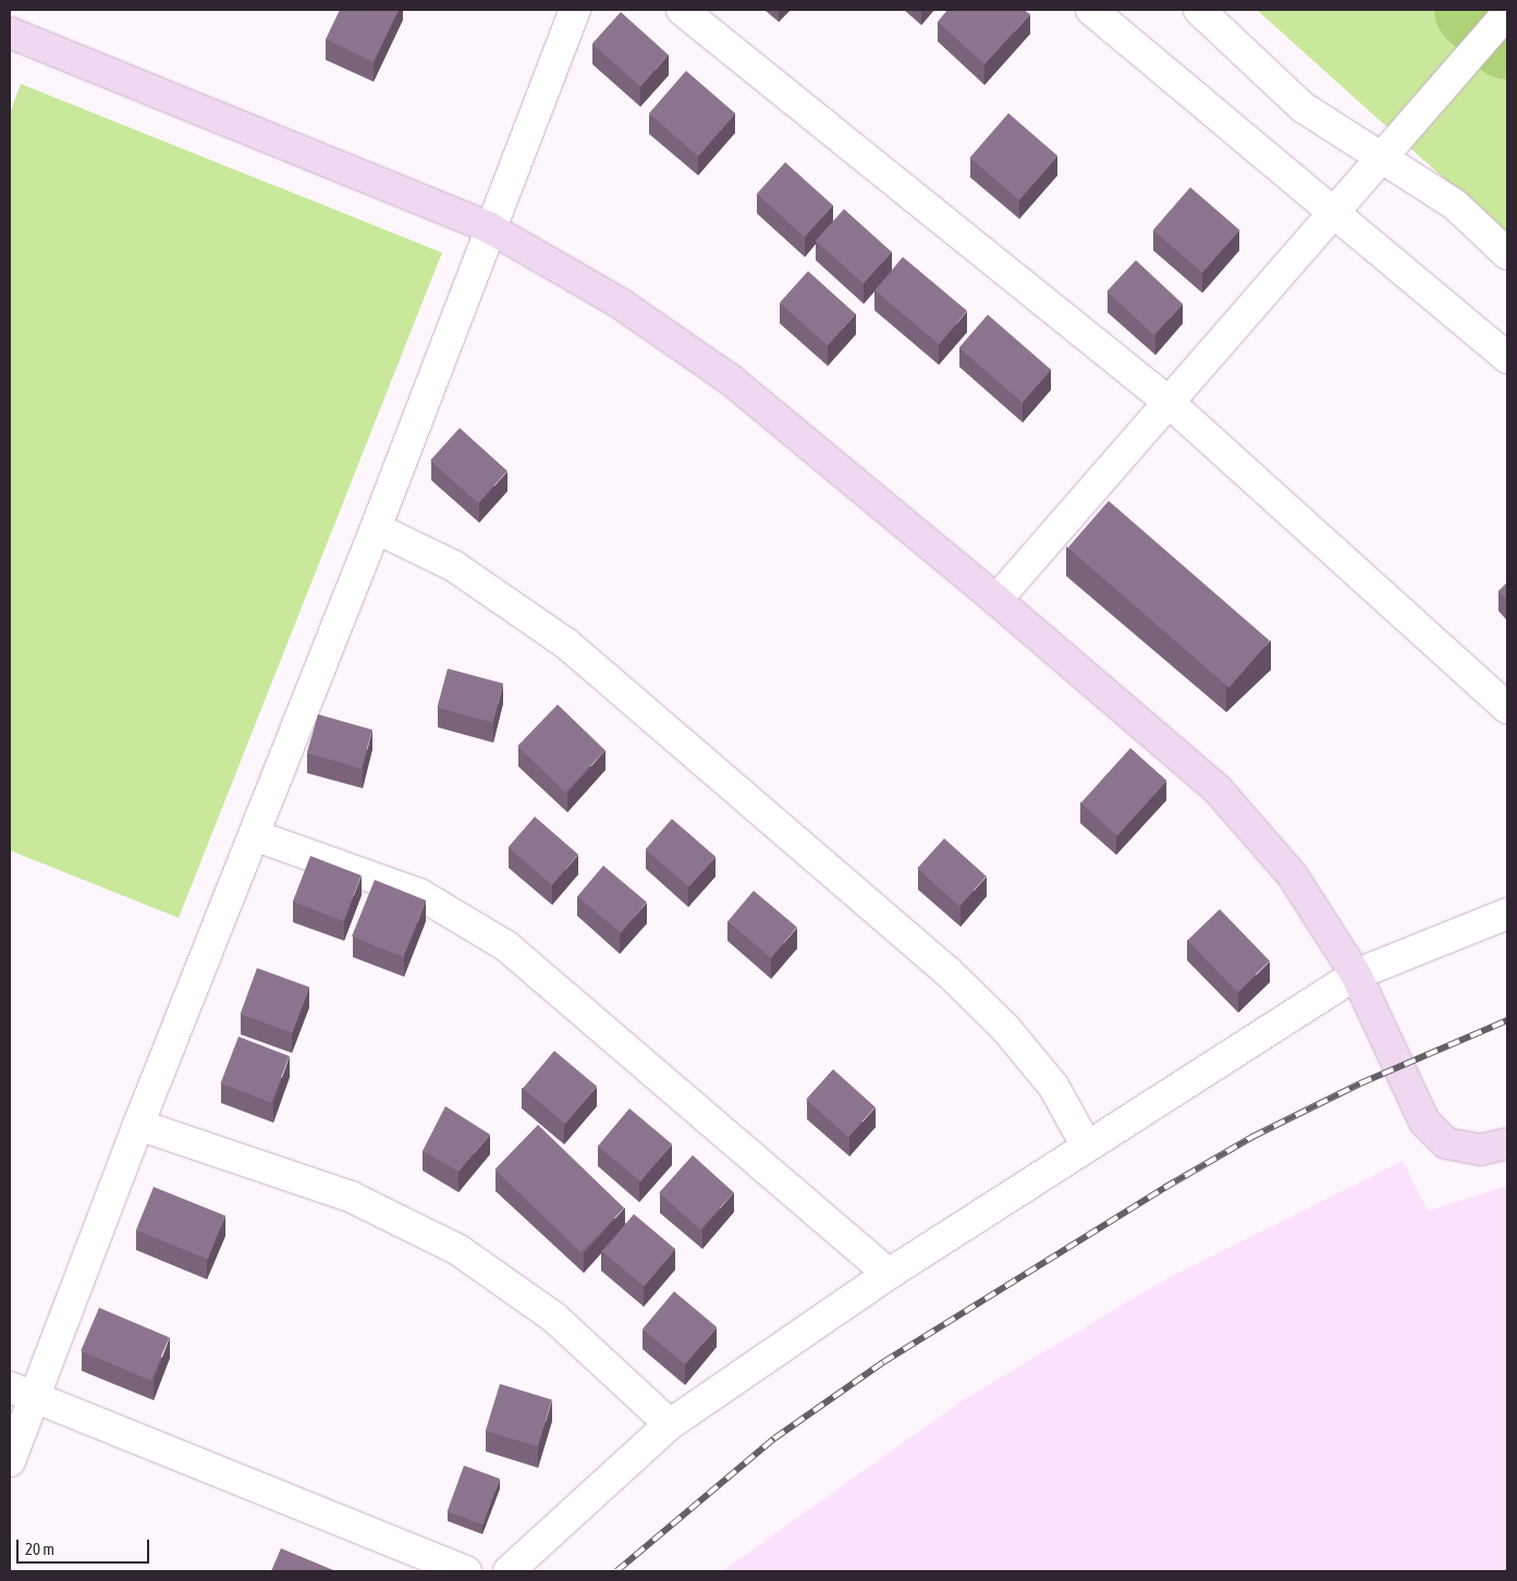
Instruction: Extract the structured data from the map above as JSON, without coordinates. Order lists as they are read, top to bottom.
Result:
{
  "scale_bar": "20 m"
}
